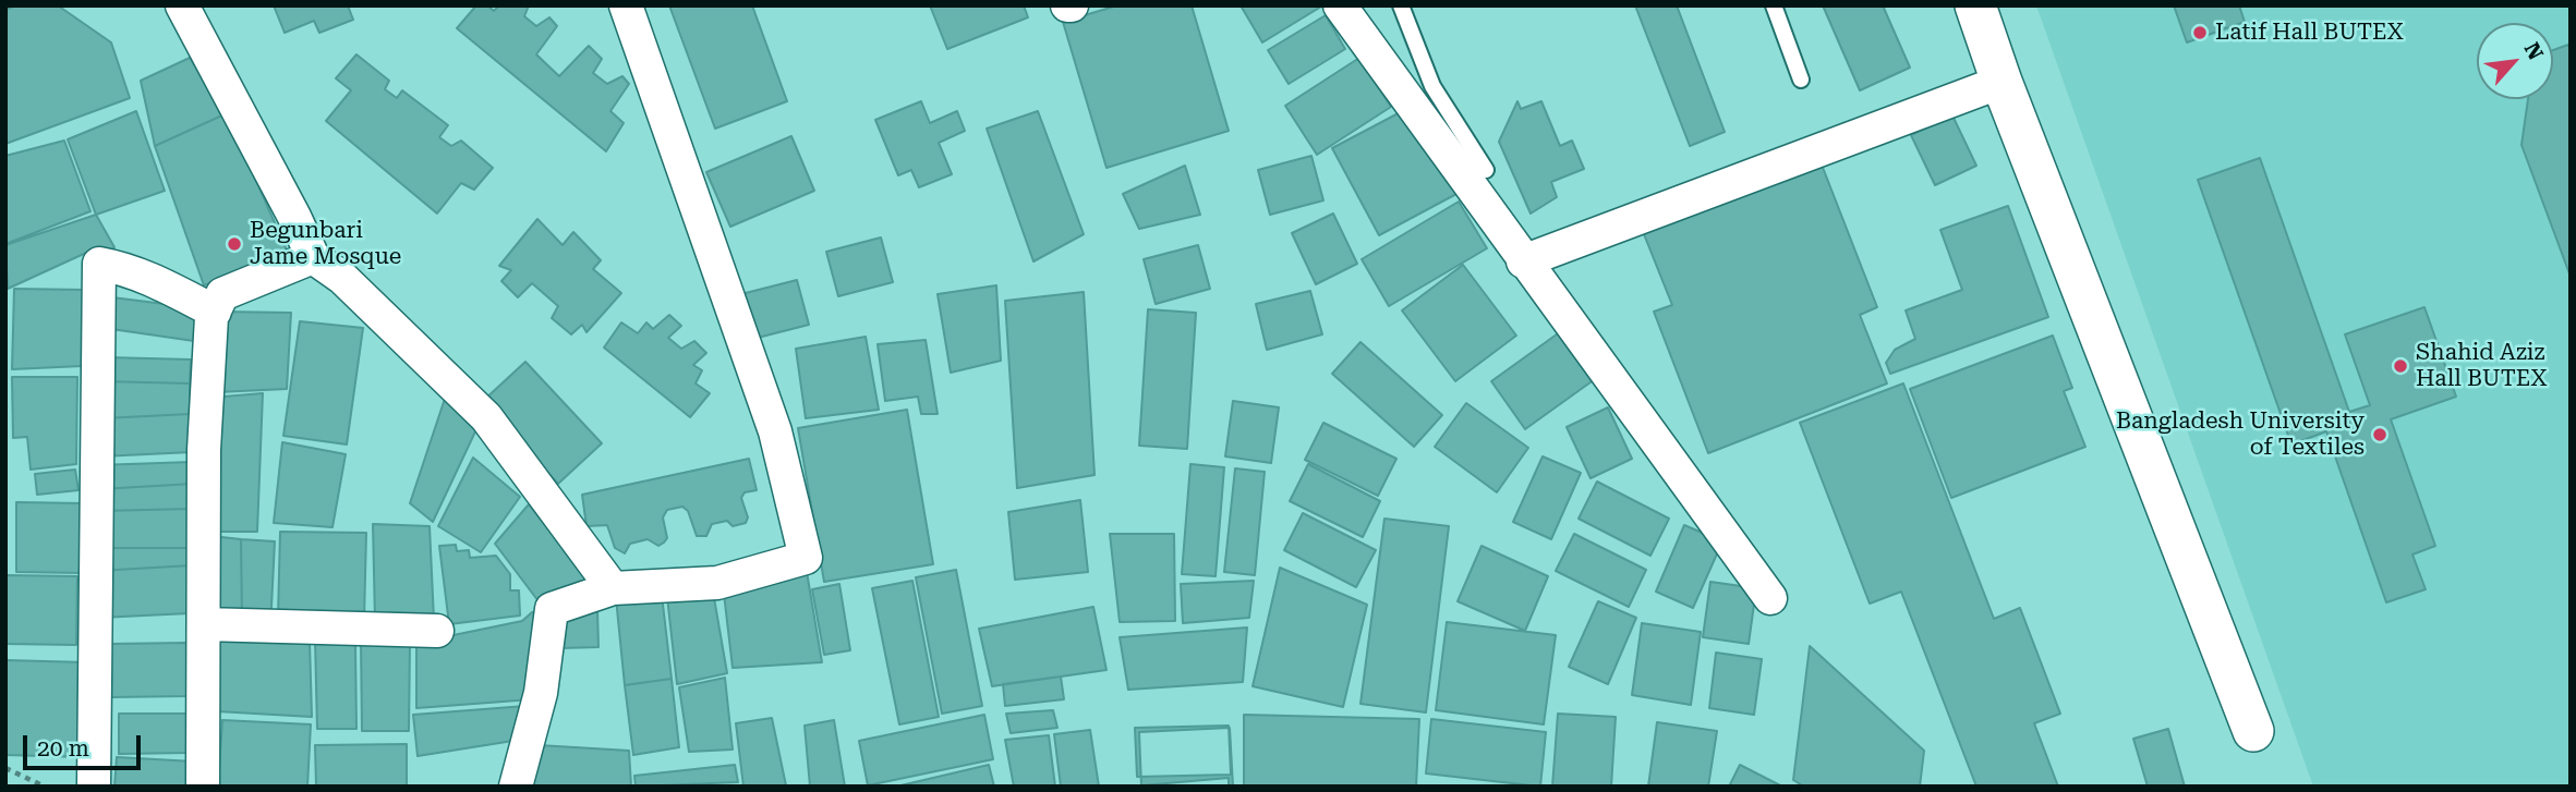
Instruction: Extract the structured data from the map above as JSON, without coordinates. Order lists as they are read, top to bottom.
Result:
{
  "places": [
    "Latif Hall BUTEX",
    "Begunbari Jame Mosque",
    "Shahid Aziz Hall BUTEX",
    "Bangladesh University of Textiles"
  ],
  "scale_bar": "20 m",
  "north": "top right"
}
